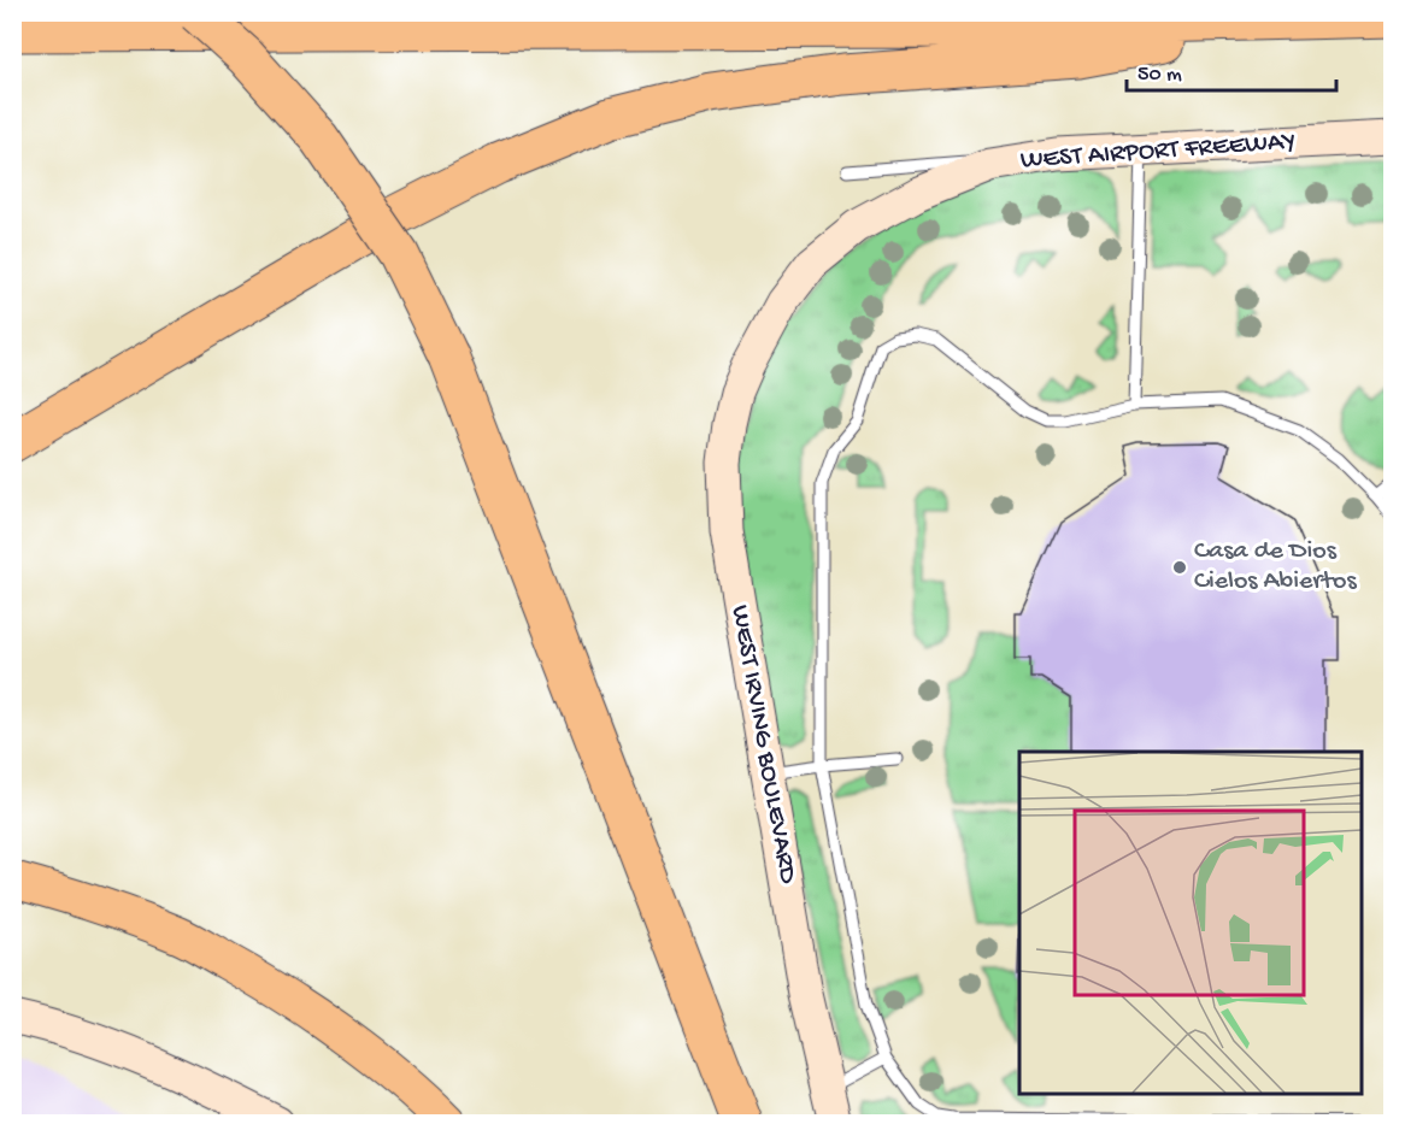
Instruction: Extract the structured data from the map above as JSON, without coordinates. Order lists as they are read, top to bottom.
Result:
{
  "streets": {
    "street": ["WEST AIRPORT FREEWAY", "WEST IRVING BOULEVARD"]
  },
  "crossings": [
    ["WEST AIRPORT FREEWAY", "WEST IRVING BOULEVARD"]
  ],
  "places": ["Casa de Dios Cielos Abiertos"],
  "scale_bar": "50 m"
}
